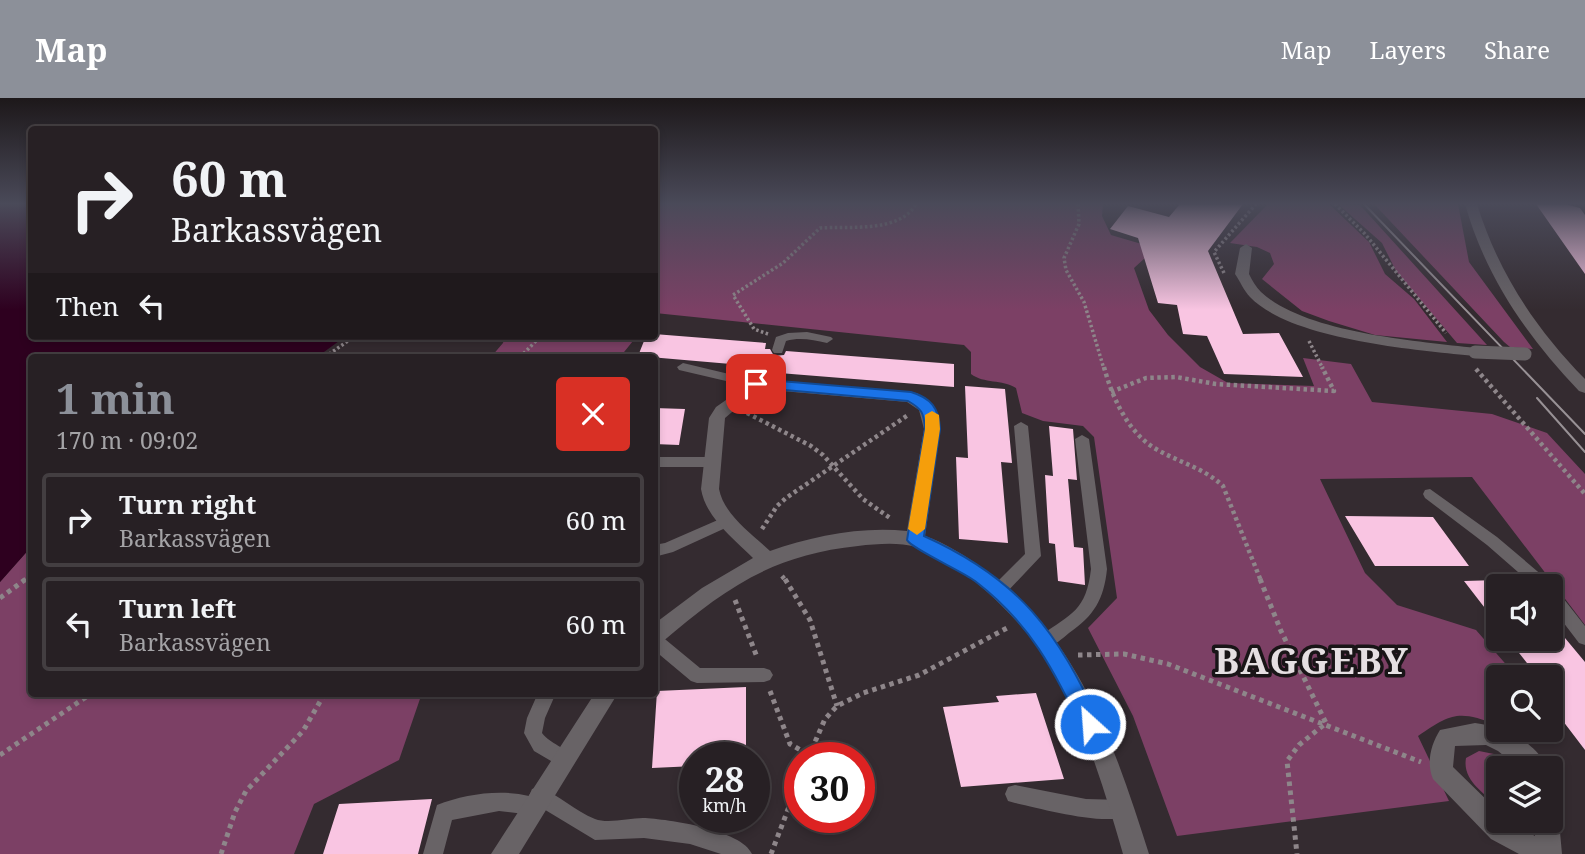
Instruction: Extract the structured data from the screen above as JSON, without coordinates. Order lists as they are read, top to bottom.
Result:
{
  "districts": ["BAGGEBY"],
  "page": {
    "header": "Map",
    "nav": ["Map", "Layers", "Share"],
    "turn": ["60 m", "Barkassvägen"],
    "then": "Then",
    "heading": ["1 min", "170 m · 09:02"],
    "list": [
      {
        "name": "Turn right",
        "note": "Barkassvägen",
        "value": "60 m"
      },
      {
        "name": "Turn left",
        "note": "Barkassvägen",
        "value": "60 m"
      }
    ],
    "speed": "28 km/h",
    "limit": "30"
  }
}
